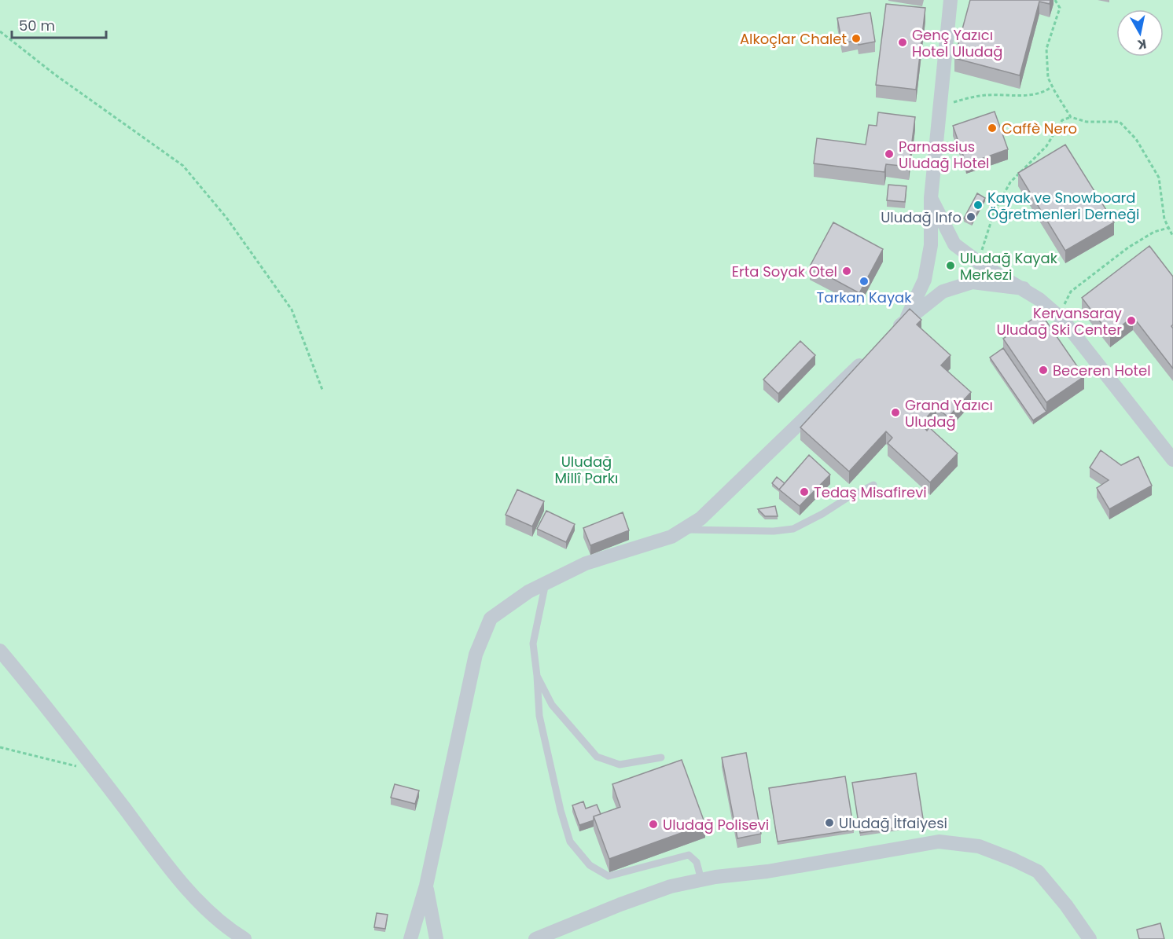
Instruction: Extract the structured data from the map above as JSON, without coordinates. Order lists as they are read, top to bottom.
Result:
{
  "parks": ["Uludağ Millî Parkı"],
  "places": [
    "Alkoçlar Chalet",
    "Genç Yazıcı Hotel Uludağ",
    "Caffè Nero",
    "Parnassius Uludağ Hotel",
    "Kayak ve Snowboard Öğretmenleri Derneği",
    "Uludağ Info",
    "Uludağ Kayak Merkezi",
    "Erta Soyak Otel",
    "Tarkan Kayak",
    "Kervansaray Uludağ Ski Center",
    "Beceren Hotel",
    "Grand Yazıcı Uludağ",
    "Tedaş Misafirevi",
    "Uludağ İtfaiyesi",
    "Uludağ Polisevi"
  ],
  "scale_bar": "50 m",
  "north": "bottom"
}
